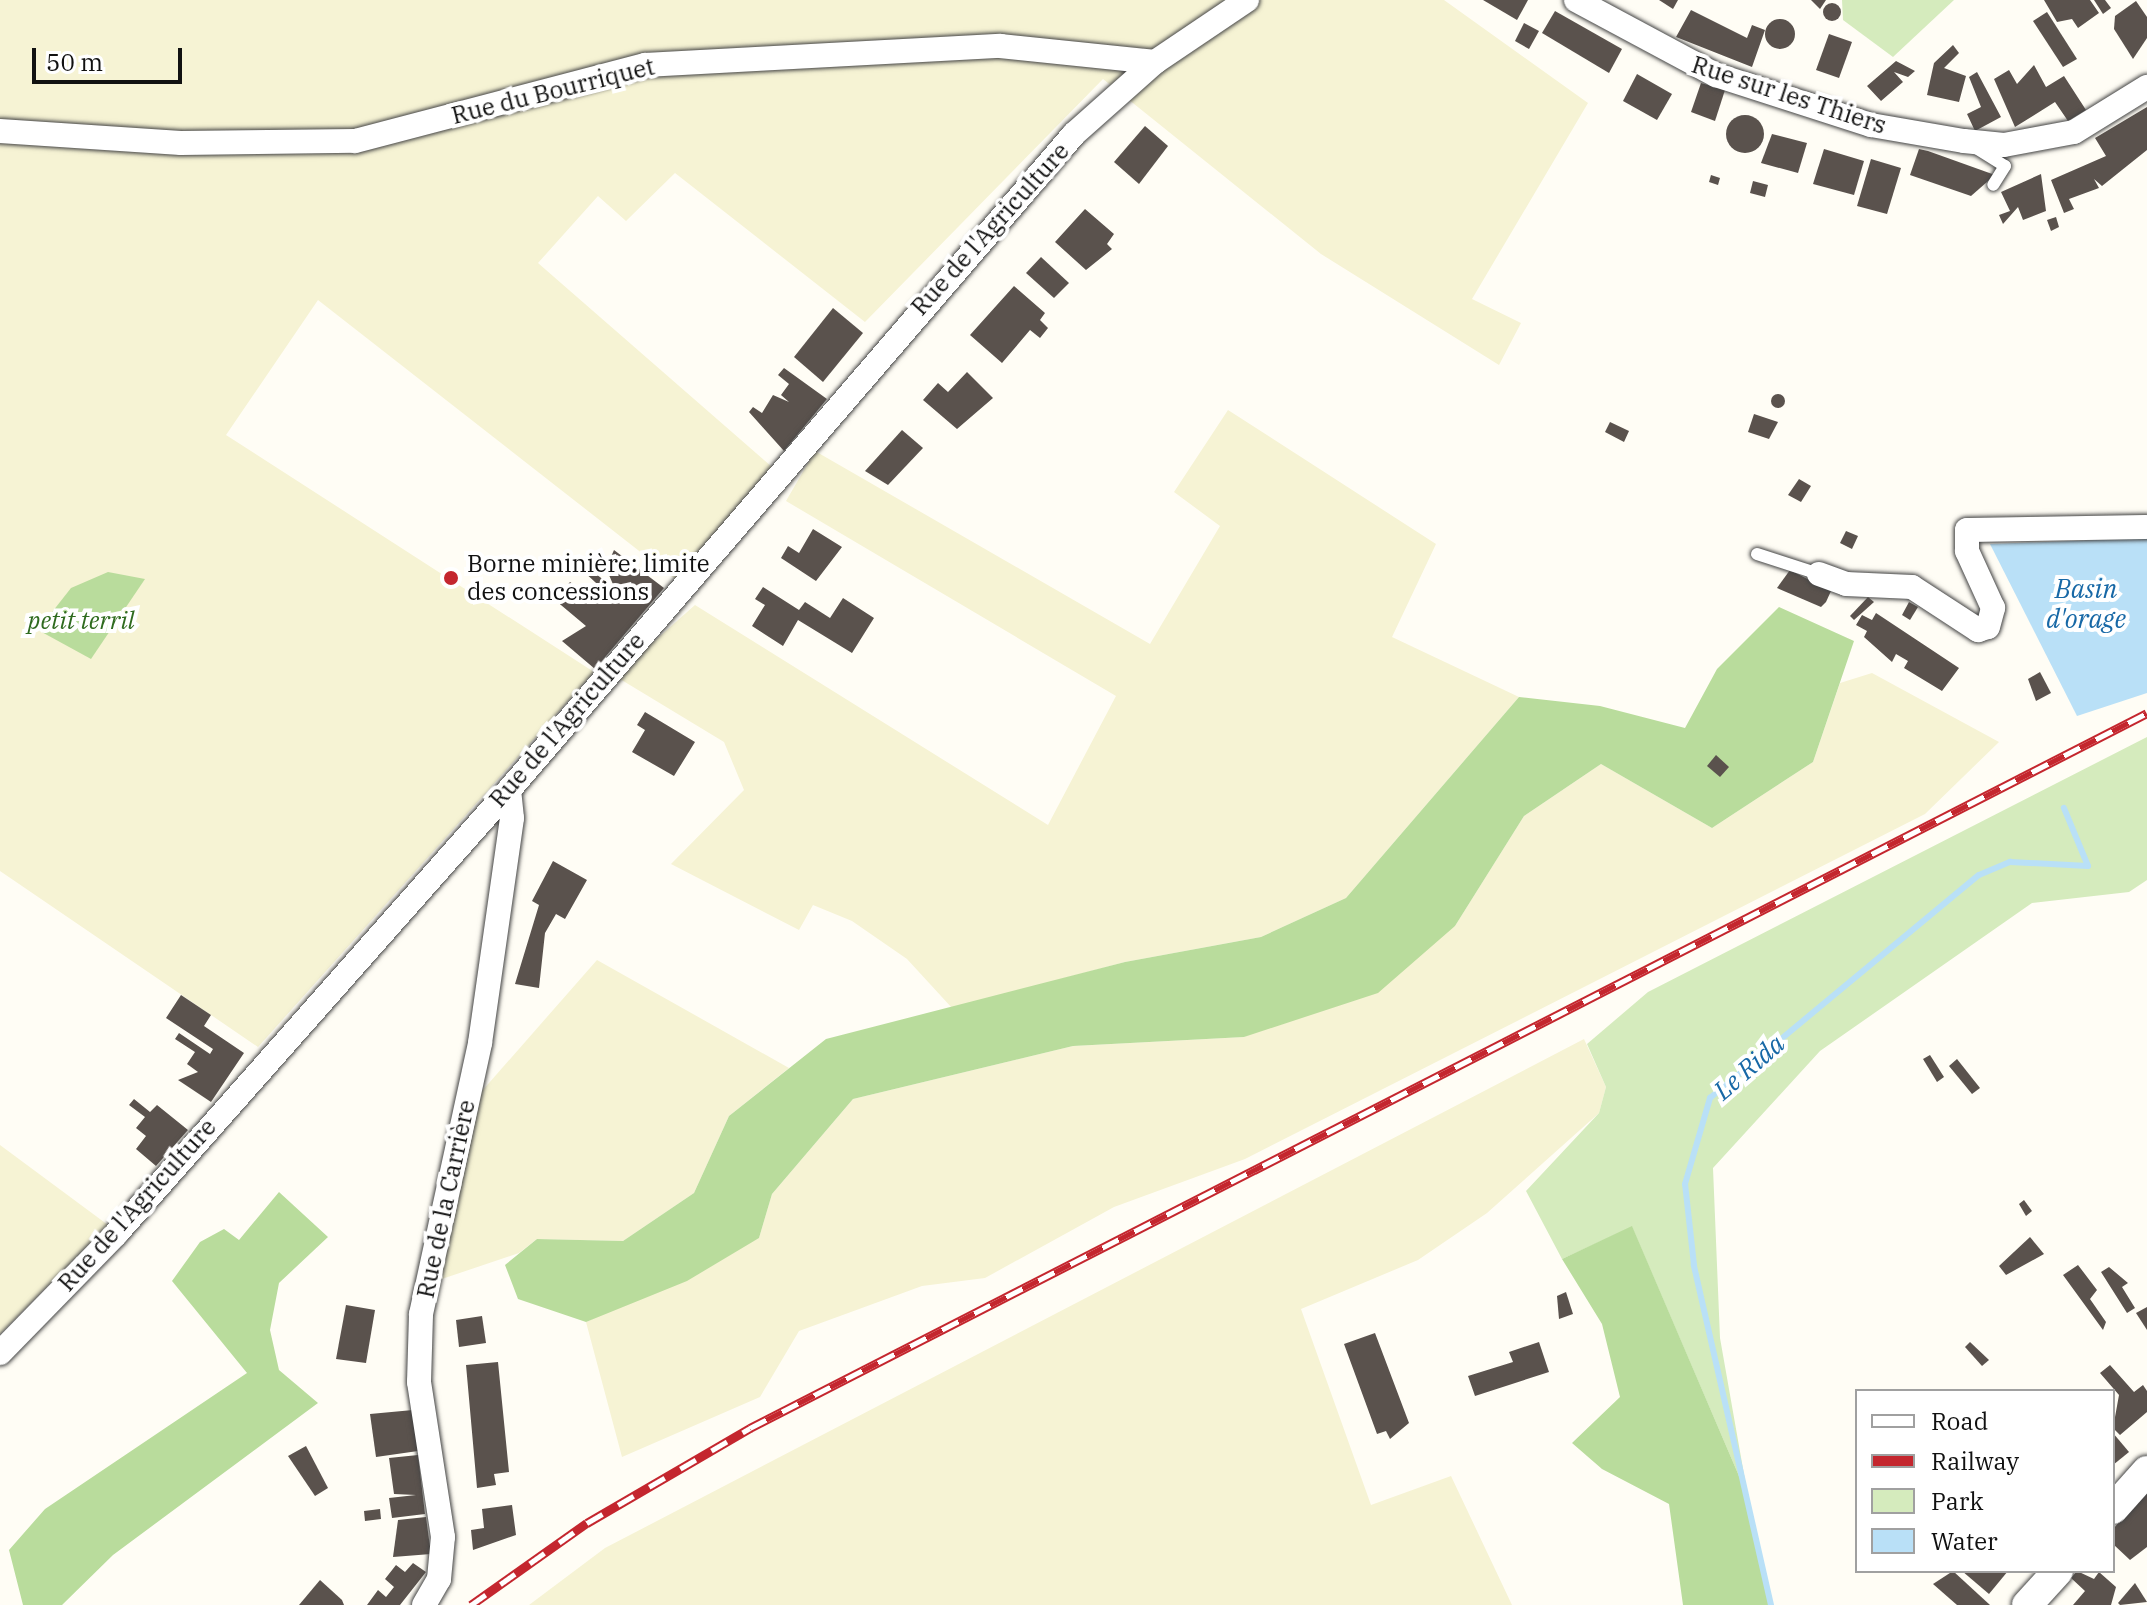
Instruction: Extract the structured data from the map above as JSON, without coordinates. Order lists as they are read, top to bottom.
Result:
{
  "streets": {
    "street": [
      "Rue du Bourriquet",
      "Rue sur les Thiers",
      "Rue de l'Agriculture",
      "Rue de la Carrière"
    ]
  },
  "crossings": [
    ["Rue du Bourriquet", "Rue de l'Agriculture"],
    ["Rue de l'Agriculture", "Rue de la Carrière"]
  ],
  "water": ["Basin d'orage", "Le Rida"],
  "parks": ["petit terril"],
  "places": ["Borne minière: limite des concessions"],
  "legend": [
    "Road",
    "Railway",
    "Park",
    "Water"
  ],
  "scale_bar": "50 m"
}
